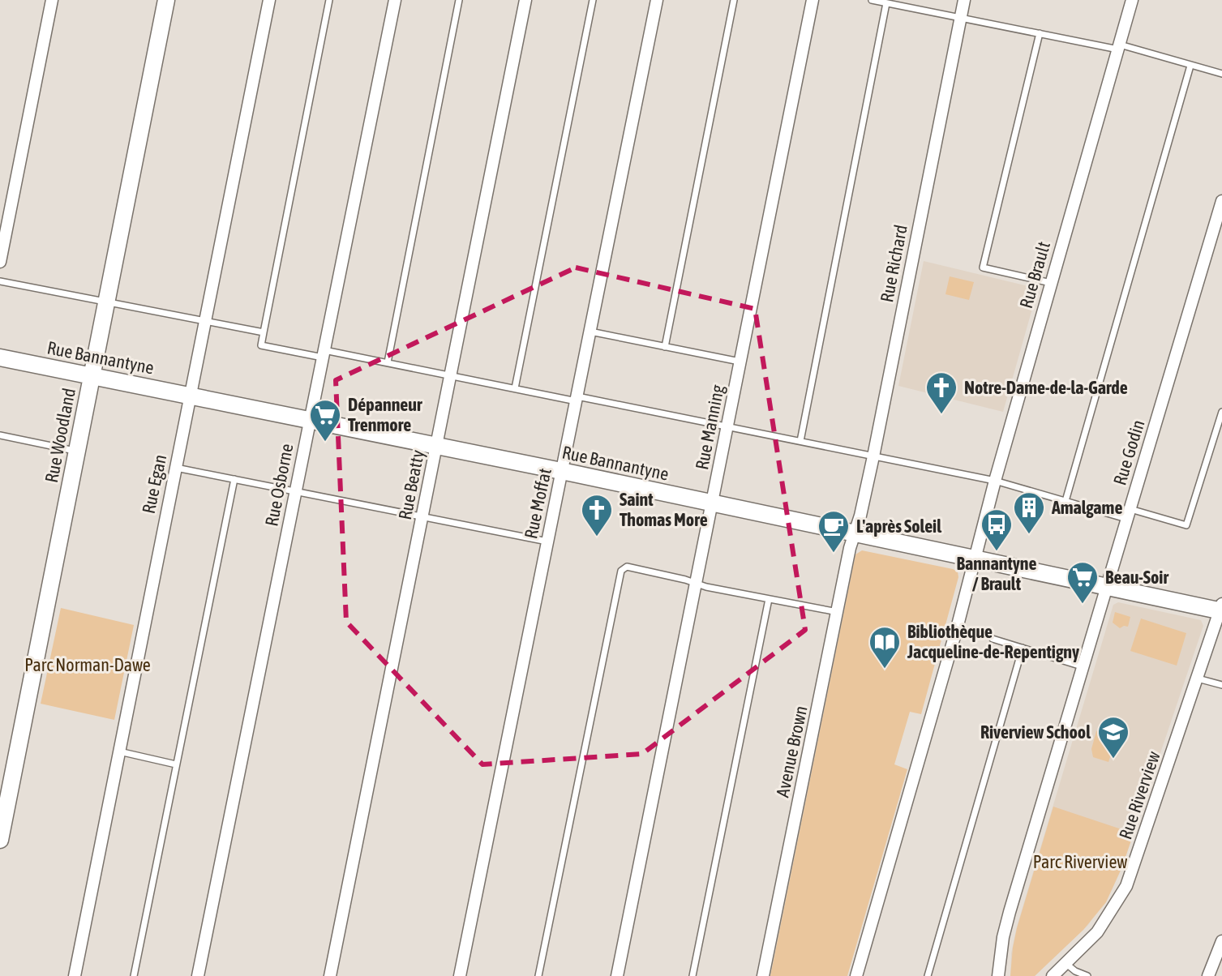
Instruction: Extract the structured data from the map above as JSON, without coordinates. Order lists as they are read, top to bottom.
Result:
{
  "streets": {
    "street": [
      "Rue Richard",
      "Rue Brault",
      "Rue Bannantyne",
      "Rue Manning",
      "Rue Woodland",
      "Rue Godin",
      "Rue Egan",
      "Rue Osborne",
      "Rue Beatty",
      "Rue Moffat",
      "Avenue Brown",
      "Rue Riverview"
    ]
  },
  "crossings": [
    ["Rue Richard", "Rue Bannantyne"],
    ["Rue Richard", "Avenue Brown"],
    ["Rue Brault", "Rue Bannantyne"],
    ["Rue Bannantyne", "Rue Manning"],
    ["Rue Bannantyne", "Rue Woodland"],
    ["Rue Bannantyne", "Rue Godin"],
    ["Rue Bannantyne", "Rue Egan"],
    ["Rue Bannantyne", "Rue Osborne"],
    ["Rue Bannantyne", "Rue Beatty"],
    ["Rue Bannantyne", "Rue Moffat"],
    ["Rue Bannantyne", "Avenue Brown"],
    ["Rue Bannantyne", "Rue Riverview"]
  ],
  "parks": ["Parc Norman-Dawe", "Parc Riverview"],
  "places": {
    "church": ["Notre-Dame-de-la-Garde", "Saint Thomas More"],
    "supermarket": ["Dépanneur Trenmore", "Beau-Soir"],
    "building": ["Amalgame"],
    "bus stop": ["Bannantyne / Brault"],
    "cafe": ["L'après Soleil"],
    "library": ["Bibliothèque Jacqueline-de-Repentigny"],
    "school or university": ["Riverview School"]
  }
}
